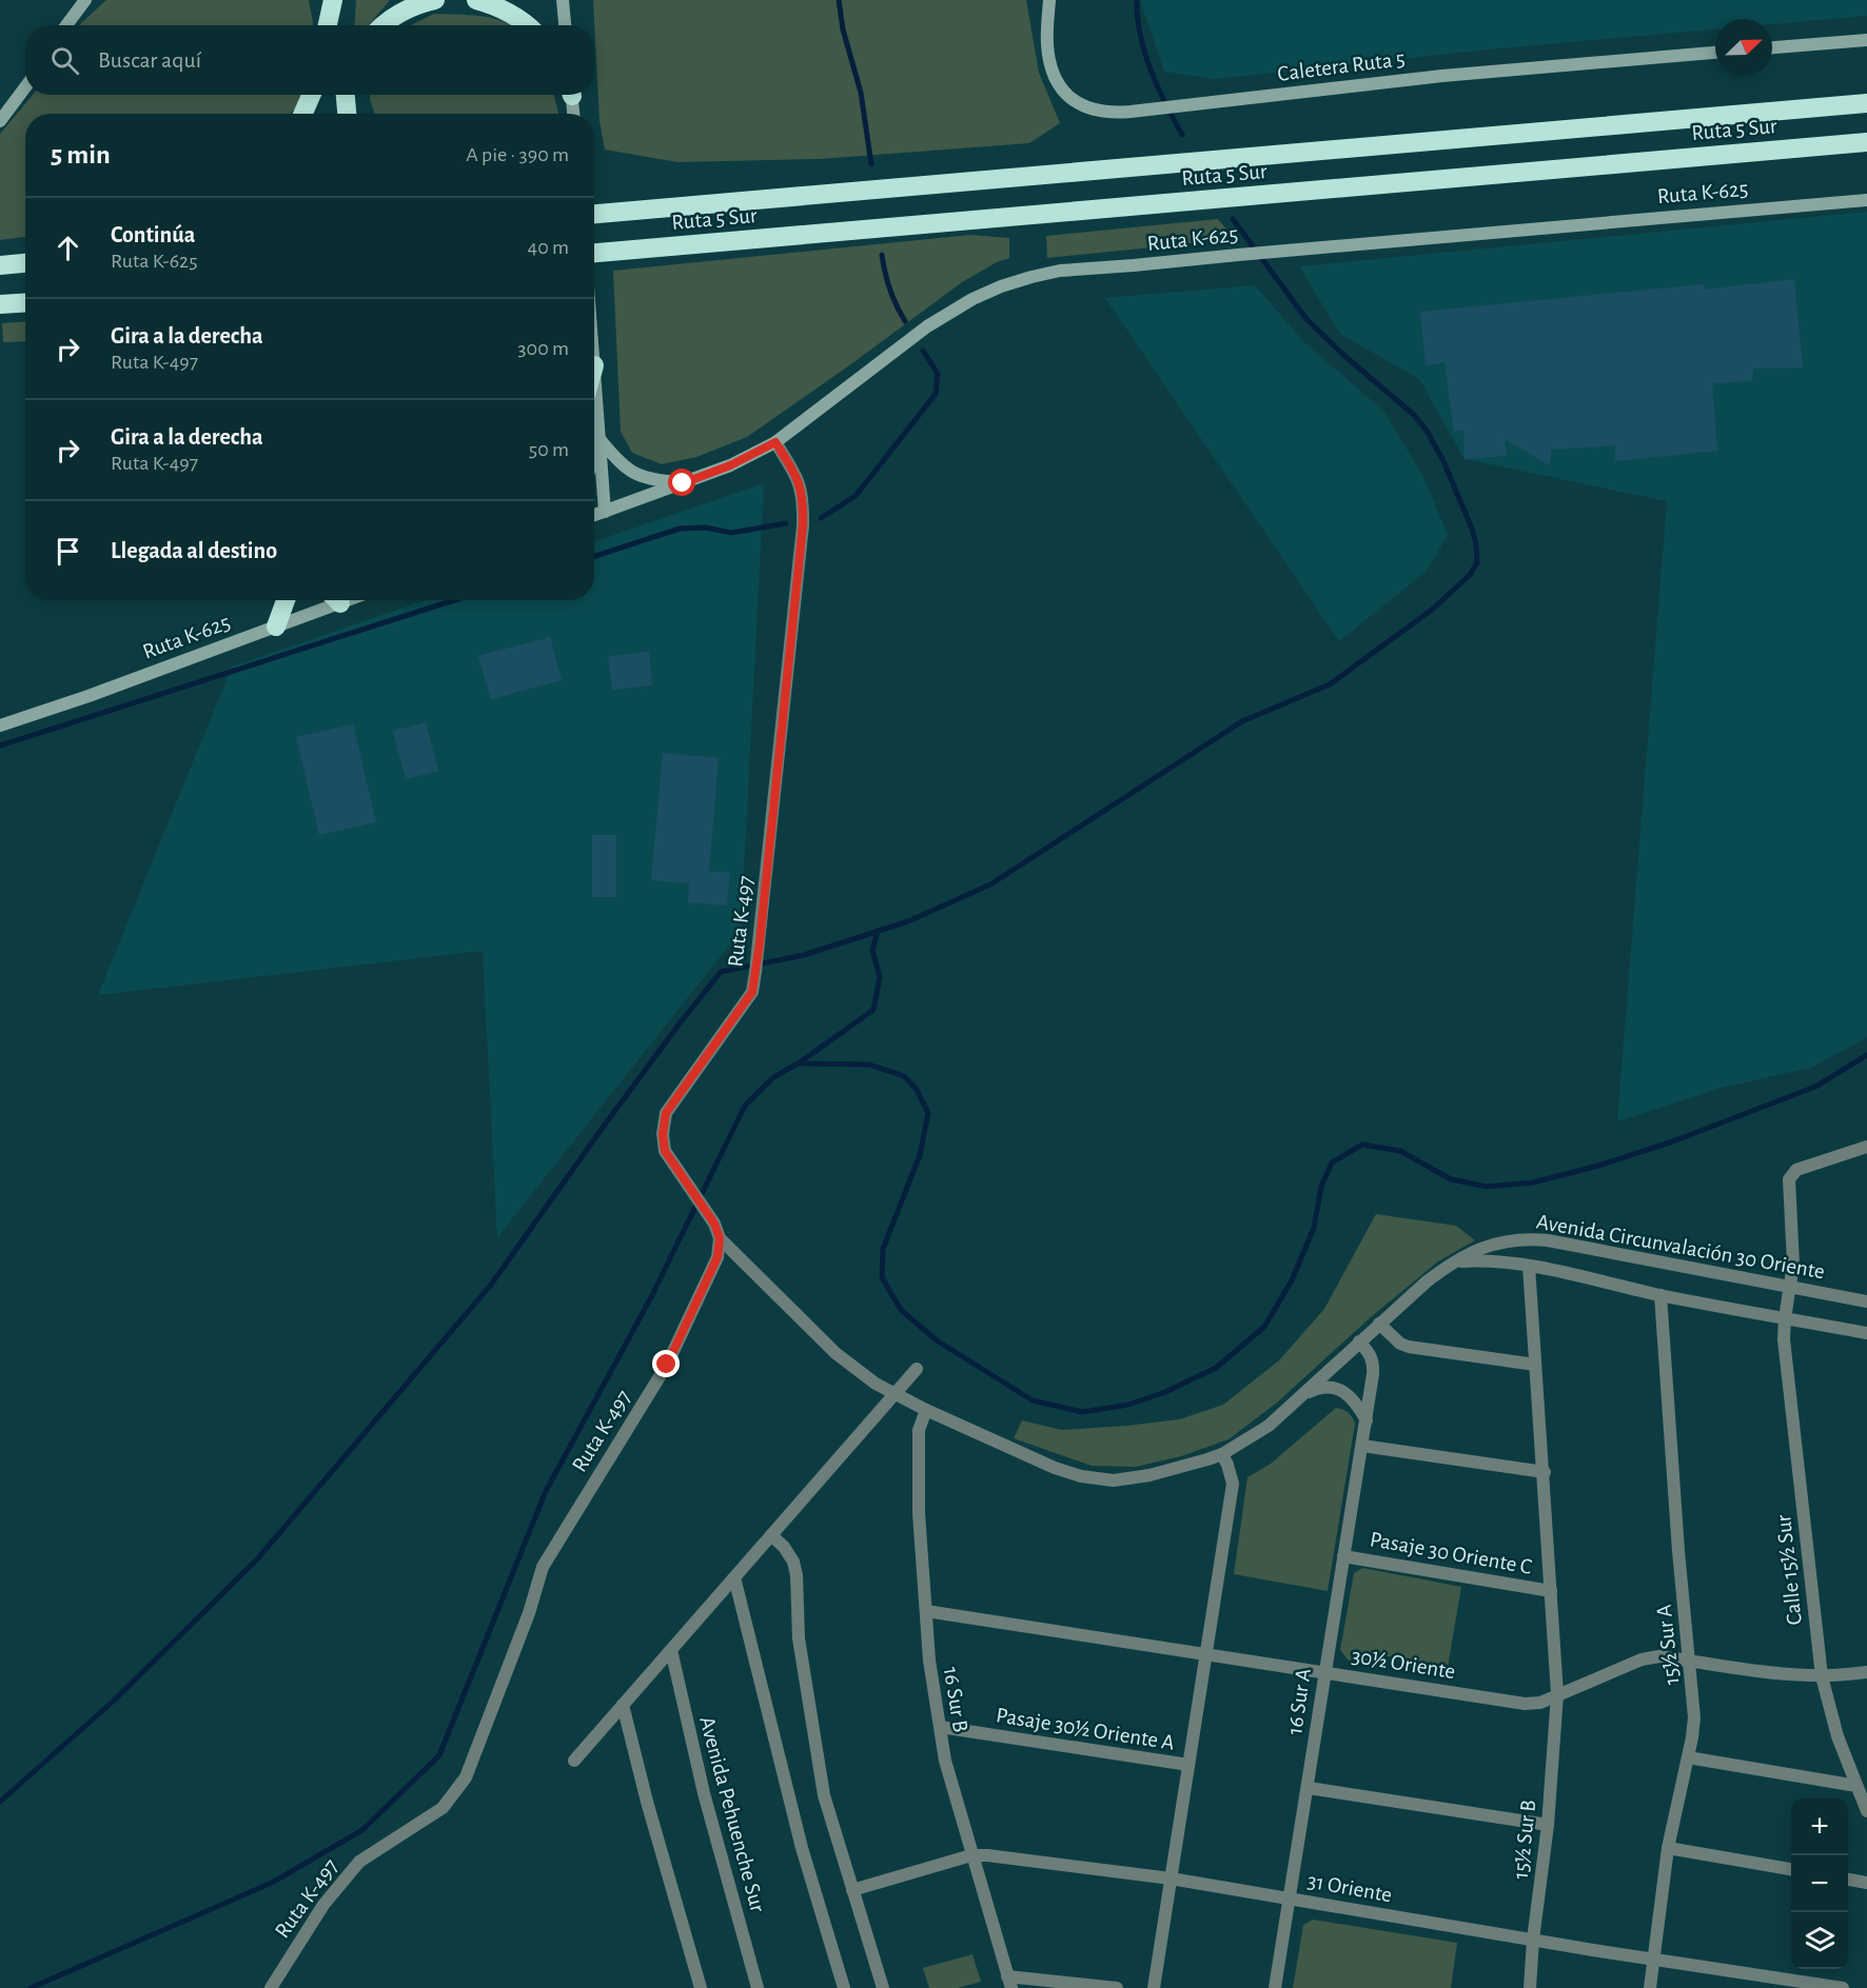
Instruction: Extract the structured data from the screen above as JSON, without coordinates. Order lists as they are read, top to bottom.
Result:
{
  "streets": {
    "highway": ["Ruta 5 Sur"],
    "main road": ["Caletera Ruta 5", "Ruta K-625"],
    "street": [
      "Ruta K-497",
      "Avenida Circunvalación 30 Oriente",
      "Pasaje 30 Oriente C",
      "Calle 15½ Sur",
      "15½ Sur A",
      "30½ Oriente",
      "16 Sur B",
      "16 Sur A",
      "Pasaje 30½ Oriente A",
      "Avenida Pehuenche Sur",
      "15½ Sur B",
      "31 Oriente"
    ]
  },
  "crossings": [
    ["Ruta K-625", "Ruta K-497"],
    ["Ruta K-497", "Avenida Circunvalación 30 Oriente"],
    ["Avenida Circunvalación 30 Oriente", "Calle 15½ Sur"],
    ["Avenida Circunvalación 30 Oriente", "15½ Sur A"],
    ["Avenida Circunvalación 30 Oriente", "16 Sur B"],
    ["Avenida Circunvalación 30 Oriente", "16 Sur A"],
    ["Pasaje 30 Oriente C", "16 Sur A"],
    ["Calle 15½ Sur", "30½ Oriente"],
    ["15½ Sur A", "30½ Oriente"],
    ["15½ Sur A", "31 Oriente"],
    ["30½ Oriente", "16 Sur B"],
    ["30½ Oriente", "16 Sur A"],
    ["30½ Oriente", "15½ Sur B"],
    ["16 Sur B", "Pasaje 30½ Oriente A"],
    ["16 Sur B", "31 Oriente"],
    ["16 Sur A", "31 Oriente"],
    ["15½ Sur B", "31 Oriente"]
  ],
  "north": "top right",
  "page": {
    "search": "Buscar aquí",
    "heading": ["5 min", "A pie · 390 m"],
    "list": [
      ["Continúa", "Ruta K-625", "40 m"],
      ["Gira a la derecha", "Ruta K-497", "300 m"],
      ["Gira a la derecha", "Ruta K-497", "50 m"],
      "Llegada al destino"
    ],
    "map_buttons": ["+", "−"]
  }
}
